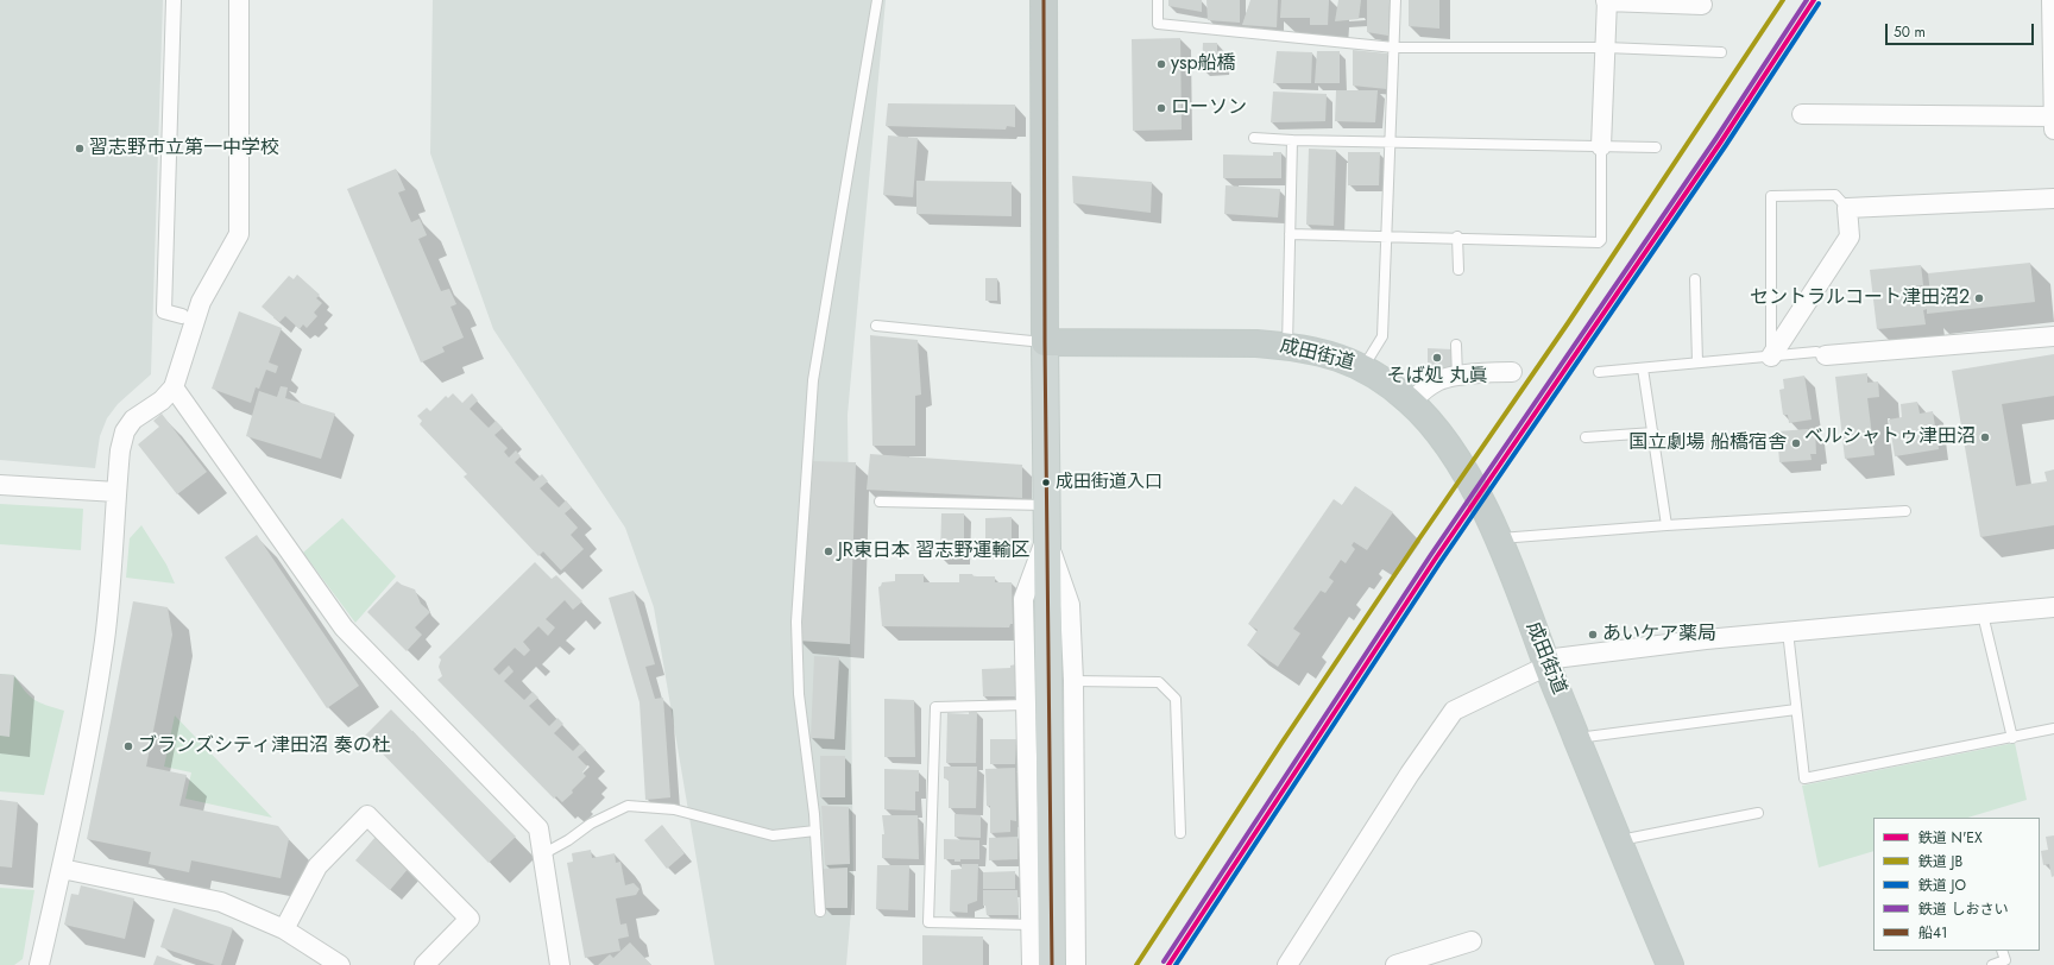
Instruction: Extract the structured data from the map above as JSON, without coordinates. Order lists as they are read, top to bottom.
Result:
{
  "streets": {
    "highway": ["成田街道"]
  },
  "places": [
    "ysp船橋",
    "ローソン",
    "習志野市立第一中学校",
    "セントラルコート津田沼2",
    "そば処 丸眞",
    "ベルシャトゥ津田沼",
    "国立劇場 船橋宿舎",
    "成田街道入口",
    "JR東日本 習志野運輸区",
    "あいケア薬局",
    "ブランズシティ津田沼 奏の杜"
  ],
  "lines": [
    "rail line N'EX",
    "rail line JB",
    "rail line しおさい",
    "transit line 船41",
    "rail line JO"
  ],
  "legend": [
    "鉄道 N'EX",
    "鉄道 JB",
    "鉄道 JO",
    "鉄道 しおさい",
    "船41"
  ],
  "scale_bar": "50 m"
}
